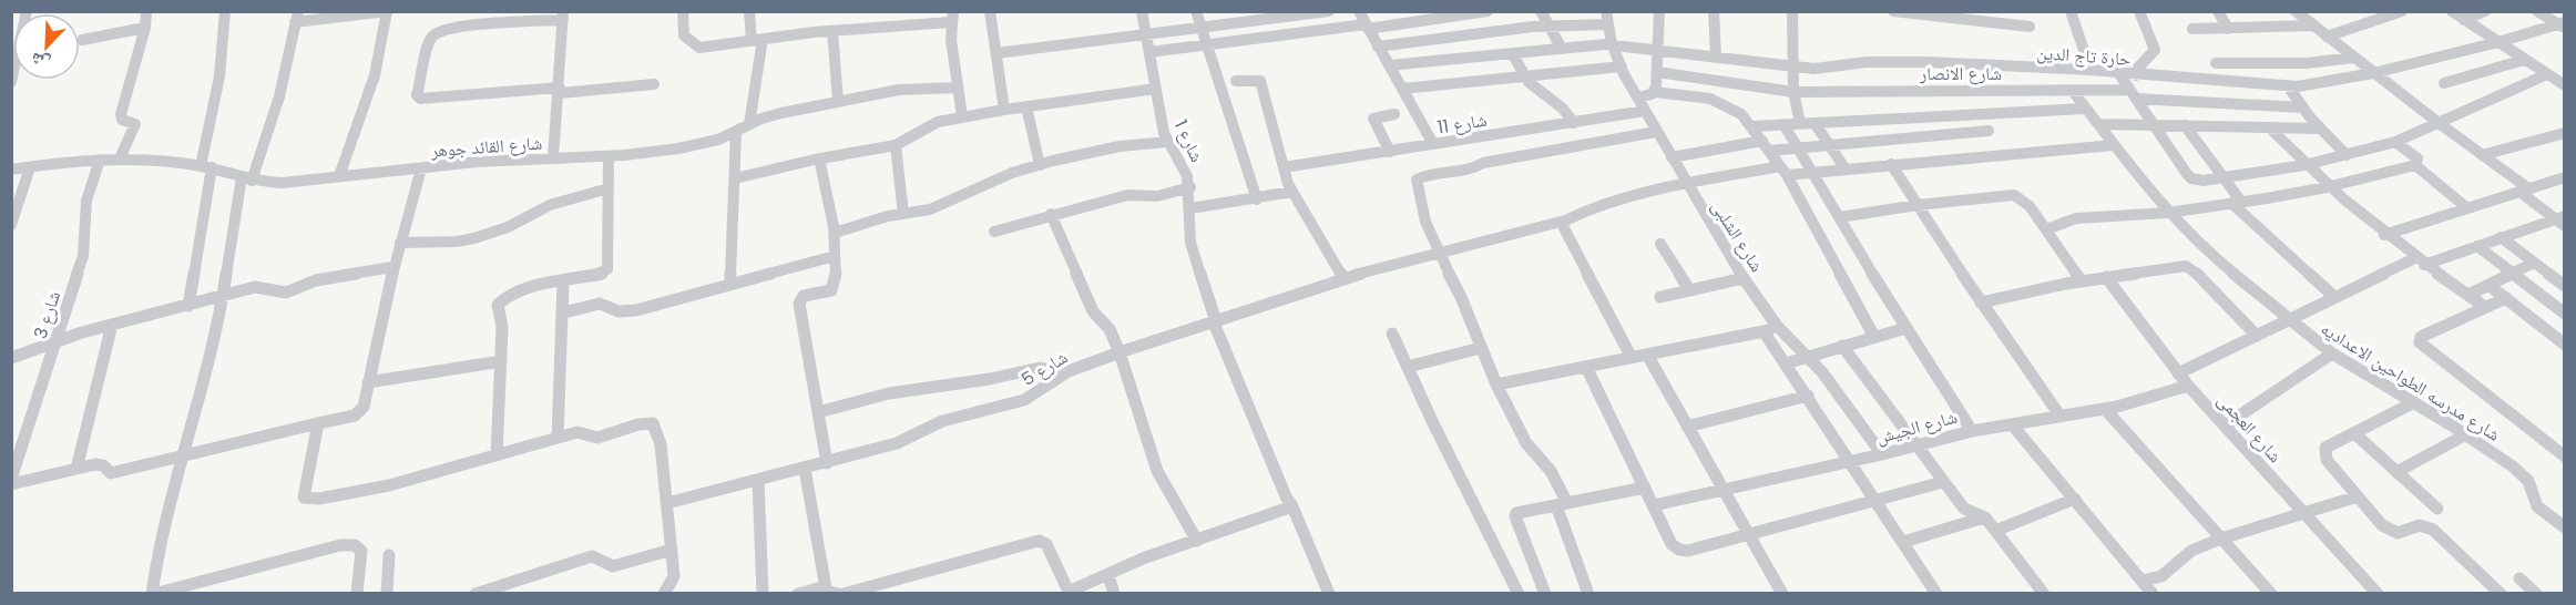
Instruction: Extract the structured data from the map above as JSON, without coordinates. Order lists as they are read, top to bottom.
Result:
{
  "streets": {
    "street": [
      "حارة تاج الدين",
      "شارع الانصار",
      "شارع 11",
      "شارع 1",
      "شارع القائد جوهر",
      "شارع الشلبى",
      "شارع 3",
      "شارع 5",
      "شارع مدرسه الطواحين الاعداديه",
      "شارع الجيش",
      "شارع العجمى"
    ]
  },
  "crossings": [
    ["حارة تاج الدين", "شارع الشلبى"],
    ["شارع الانصار", "شارع مدرسه الطواحين الاعداديه"],
    ["شارع 11", "شارع الشلبى"],
    ["شارع 1", "شارع 5"],
    ["شارع القائد جوهر", "شارع 3"],
    ["شارع الشلبى", "شارع 5"],
    ["شارع الشلبى", "شارع الجيش"],
    ["شارع 5", "شارع مدرسه الطواحين الاعداديه"],
    ["شارع الجيش", "شارع العجمى"]
  ],
  "north": "bottom left"
}
